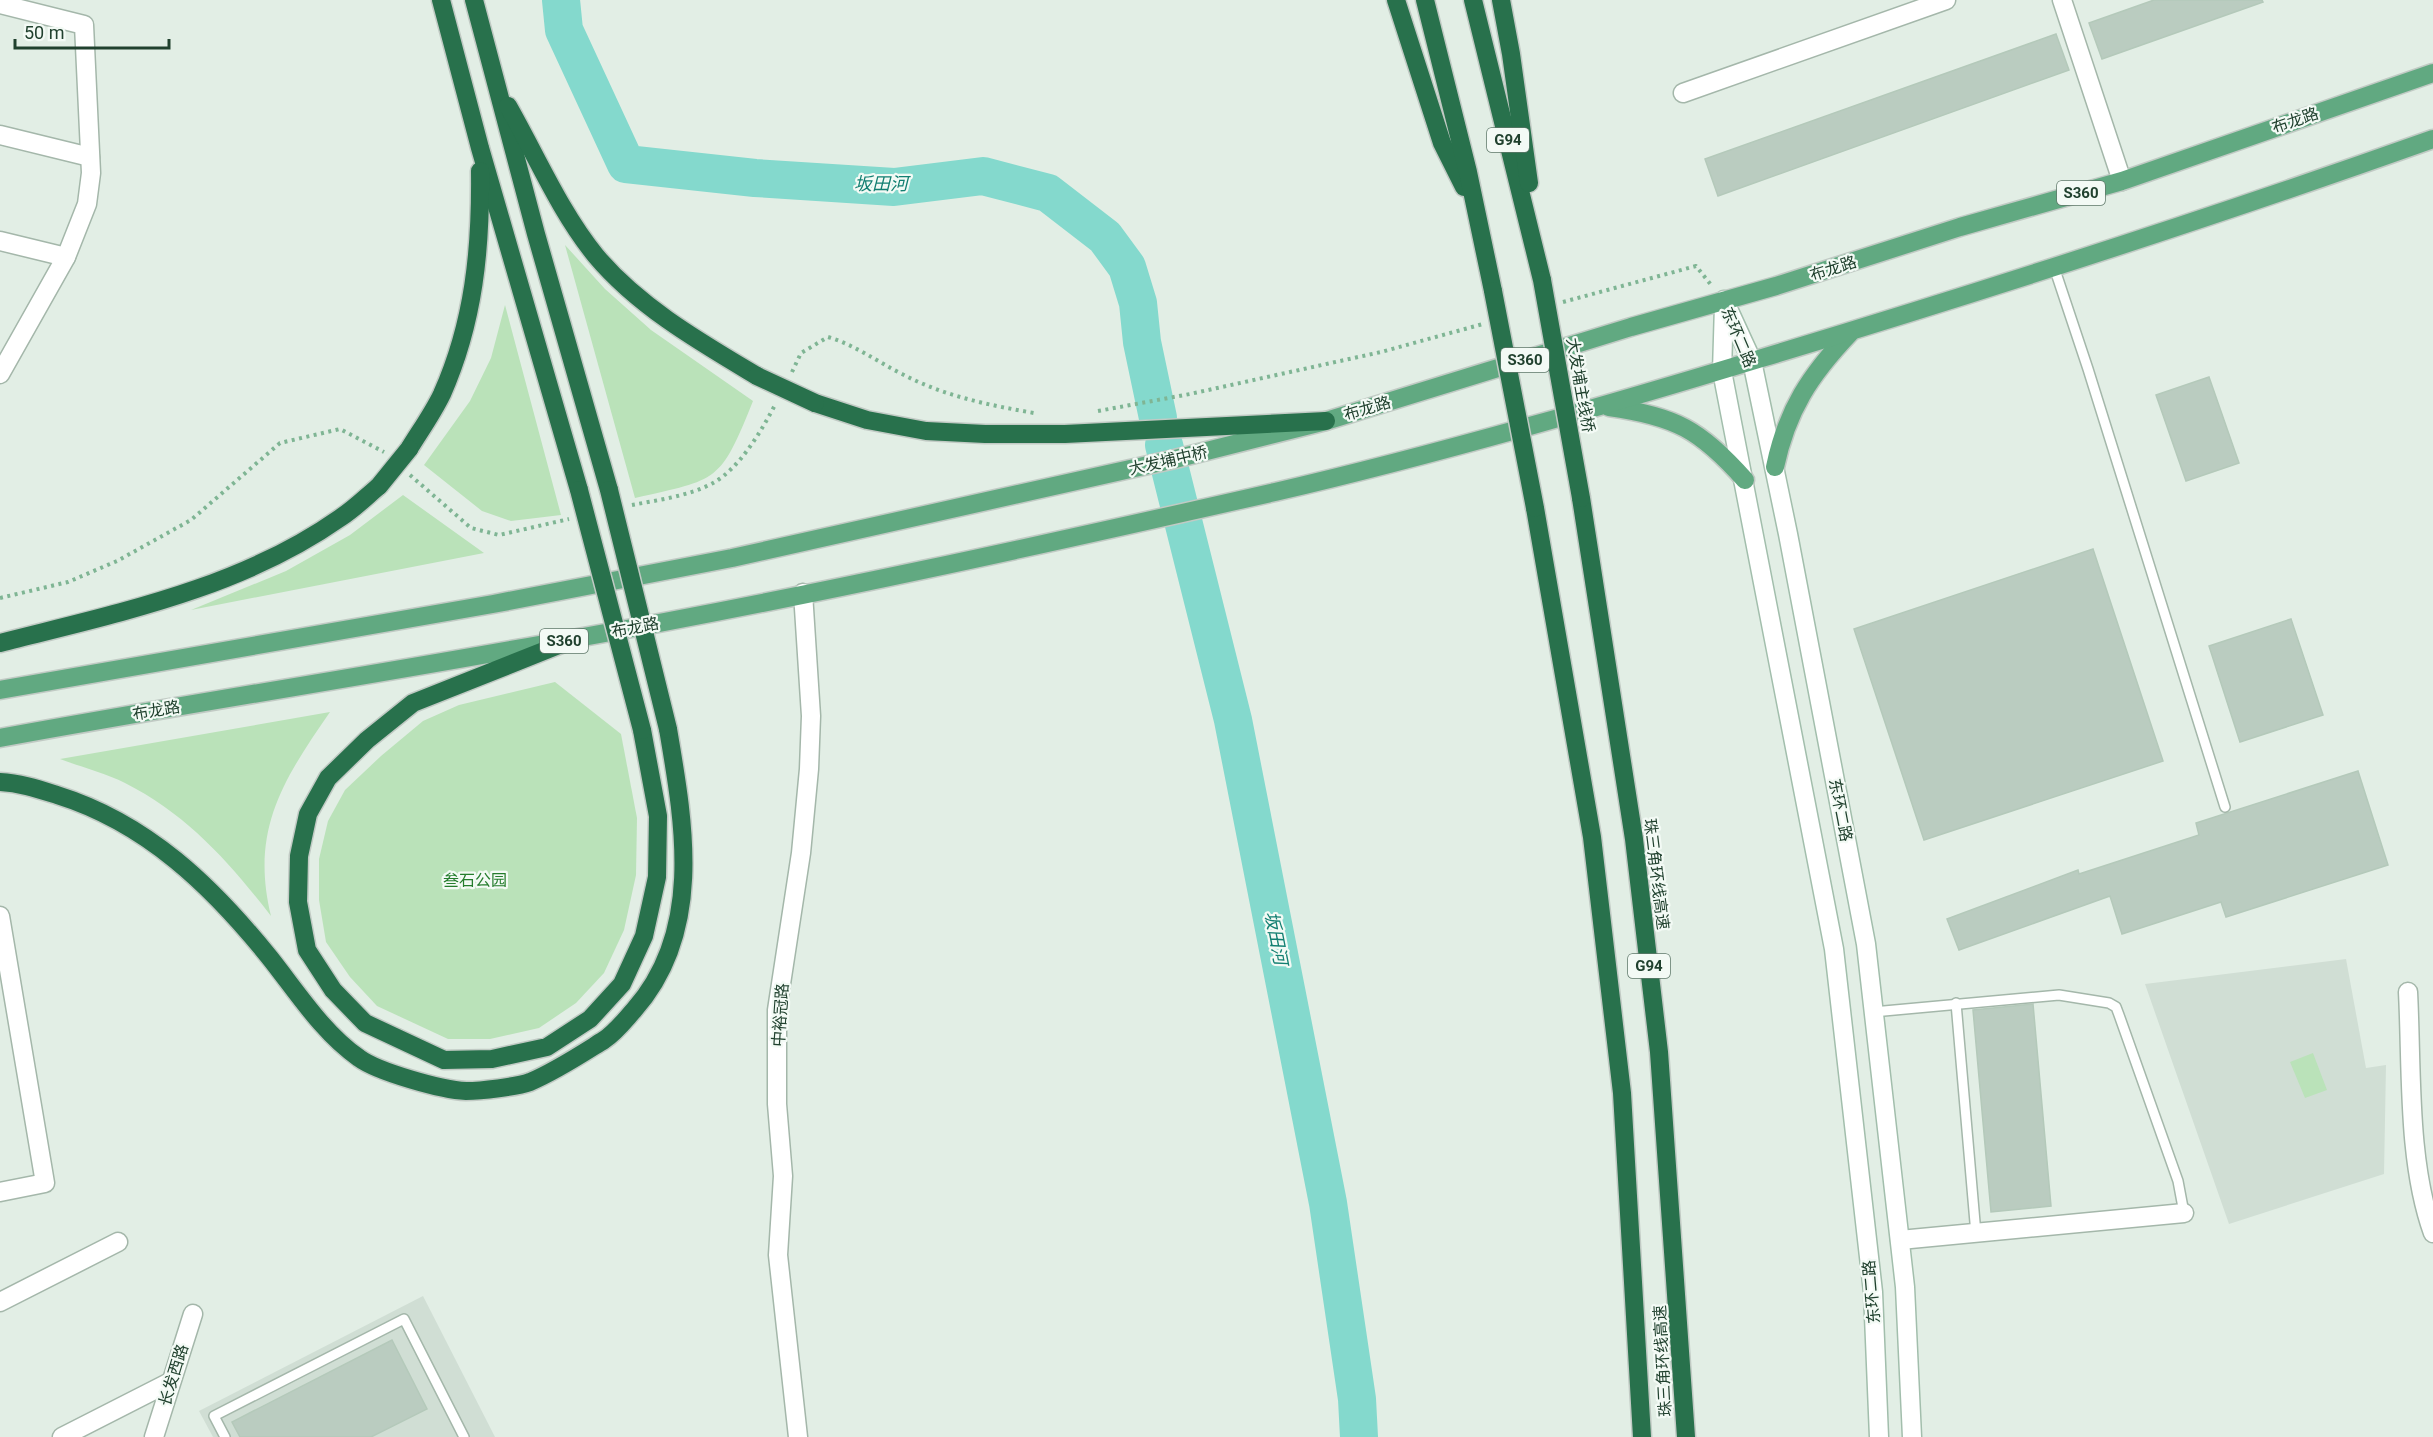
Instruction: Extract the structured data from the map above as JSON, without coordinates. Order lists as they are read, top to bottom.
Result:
{
  "streets": {
    "highway": ["G94", "大发埔主线桥", "珠三角环线高速"],
    "main road": ["布龙路", "S360", "大发埔中桥"],
    "street": ["东环二路", "中裕冠路", "长发西路"]
  },
  "crossings": [
    ["布龙路", "S360"],
    ["布龙路", "东环二路"],
    ["布龙路", "大发埔中桥"],
    ["布龙路", "中裕冠路"],
    ["G94", "大发埔主线桥"],
    ["G94", "珠三角环线高速"],
    ["S360", "东环二路"],
    ["大发埔主线桥", "珠三角环线高速"]
  ],
  "water": ["坂田河"],
  "parks": ["叁石公园"],
  "scale_bar": "50 m"
}
